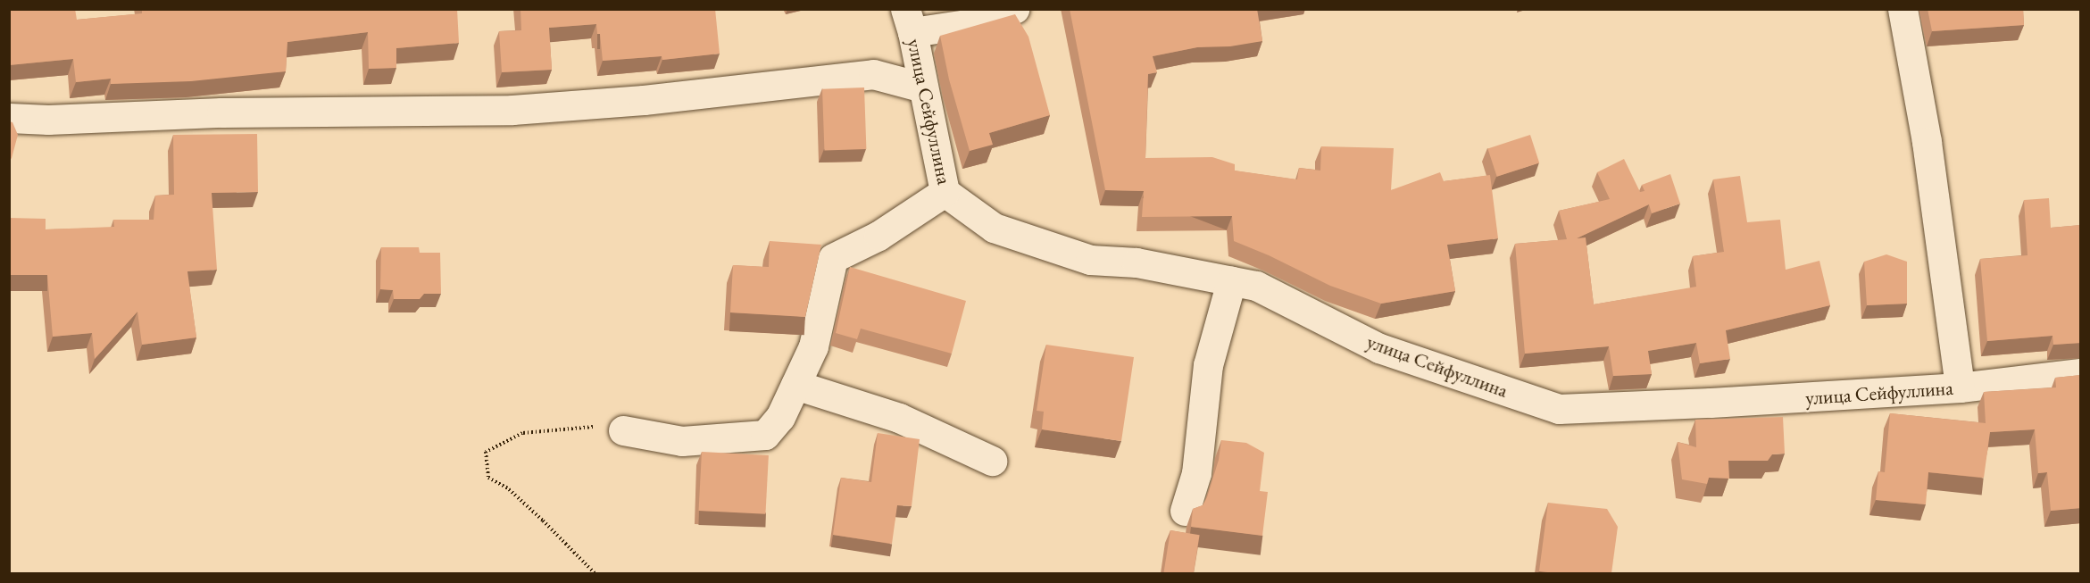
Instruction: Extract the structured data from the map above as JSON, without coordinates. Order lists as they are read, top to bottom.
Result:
{
  "streets": {
    "street": ["улица Сейфуллина"]
  }
}
